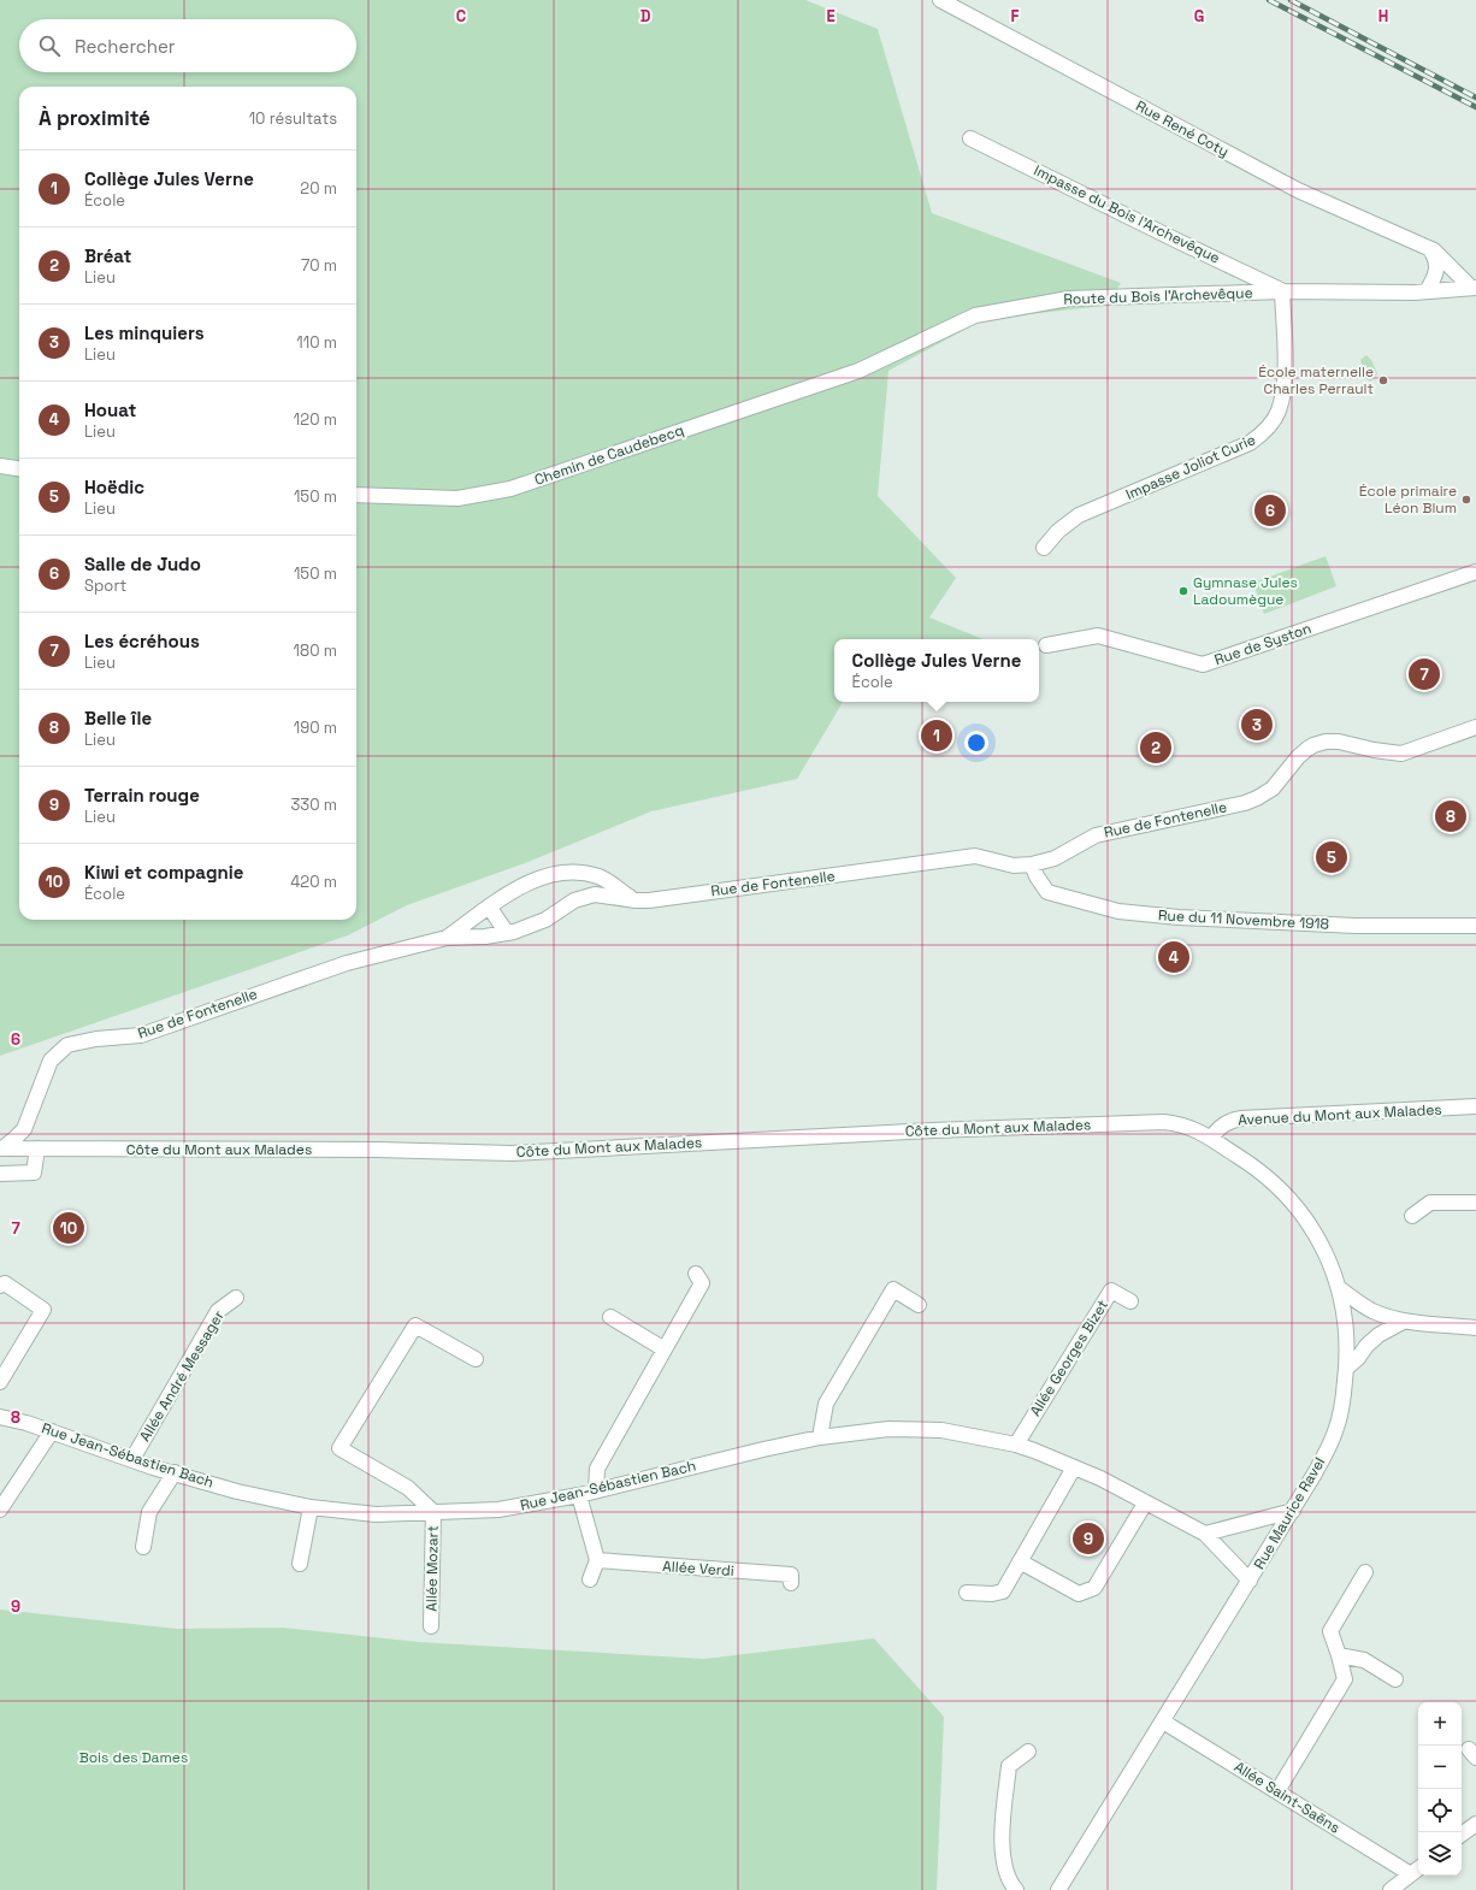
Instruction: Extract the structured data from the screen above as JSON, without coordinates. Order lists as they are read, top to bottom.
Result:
{
  "streets": {
    "street": [
      "Rue René Coty",
      "Impasse du Bois l'Archevêque",
      "Route du Bois l'Archevêque",
      "Chemin de Caudebecq",
      "Impasse Joliot Curie",
      "Rue de Syston",
      "Rue de Fontenelle",
      "Rue du 11 Novembre 1918",
      "Avenue du Mont aux Malades",
      "Côte du Mont aux Malades",
      "Allée Georges Bizet",
      "Allée André Messager",
      "Rue Jean-Sébastien Bach",
      "Rue Maurice Ravel",
      "Allée Mozart",
      "Allée Verdi",
      "Allée Saint-Saëns"
    ]
  },
  "crossings": [
    ["Rue René Coty", "Route du Bois l'Archevêque"],
    ["Impasse du Bois l'Archevêque", "Route du Bois l'Archevêque"],
    ["Impasse du Bois l'Archevêque", "Impasse Joliot Curie"],
    ["Route du Bois l'Archevêque", "Chemin de Caudebecq"],
    ["Route du Bois l'Archevêque", "Impasse Joliot Curie"],
    ["Rue de Fontenelle", "Rue du 11 Novembre 1918"],
    ["Rue de Fontenelle", "Côte du Mont aux Malades"],
    ["Avenue du Mont aux Malades", "Côte du Mont aux Malades"],
    ["Avenue du Mont aux Malades", "Rue Maurice Ravel"],
    ["Côte du Mont aux Malades", "Rue Maurice Ravel"],
    ["Allée Georges Bizet", "Rue Jean-Sébastien Bach"],
    ["Allée André Messager", "Rue Jean-Sébastien Bach"],
    ["Rue Jean-Sébastien Bach", "Rue Maurice Ravel"],
    ["Rue Jean-Sébastien Bach", "Allée Mozart"],
    ["Rue Maurice Ravel", "Allée Saint-Saëns"]
  ],
  "parks": ["Bois des Dames"],
  "places": ["École maternelle Charles Perrault", "École primaire Léon Blum", "Gymnase Jules Ladoumègue"],
  "page": {
    "search": "Rechercher",
    "heading": ["À proximité", "10 résultats"],
    "list": [
      {
        "mark": "1",
        "name": "Collège Jules Verne",
        "note": "École",
        "value": "20 m"
      },
      {
        "mark": "2",
        "name": "Bréat",
        "note": "Lieu",
        "value": "70 m"
      },
      {
        "mark": "3",
        "name": "Les minquiers",
        "note": "Lieu",
        "value": "110 m"
      },
      {
        "mark": "4",
        "name": "Houat",
        "note": "Lieu",
        "value": "120 m"
      },
      {
        "mark": "5",
        "name": "Hoëdic",
        "note": "Lieu",
        "value": "150 m"
      },
      {
        "mark": "6",
        "name": "Salle de Judo",
        "note": "Sport",
        "value": "150 m"
      },
      {
        "mark": "7",
        "name": "Les écréhous",
        "note": "Lieu",
        "value": "180 m"
      },
      {
        "mark": "8",
        "name": "Belle île",
        "note": "Lieu",
        "value": "190 m"
      },
      {
        "mark": "9",
        "name": "Terrain rouge",
        "note": "Lieu",
        "value": "330 m"
      },
      {
        "mark": "10",
        "name": "Kiwi et compagnie",
        "note": "École",
        "value": "420 m"
      }
    ],
    "pins": [
      "6",
      "7",
      "3",
      "1",
      "2",
      "8",
      "5",
      "4",
      "10",
      "9"
    ],
    "popup": ["Collège Jules Verne", "École"],
    "map_buttons": ["+", "−"]
  },
  "grid": {
    "columns": [
      "C",
      "D",
      "E",
      "F",
      "G",
      "H"
    ],
    "rows": [
      "6",
      "7",
      "8",
      "9"
    ]
  }
}
